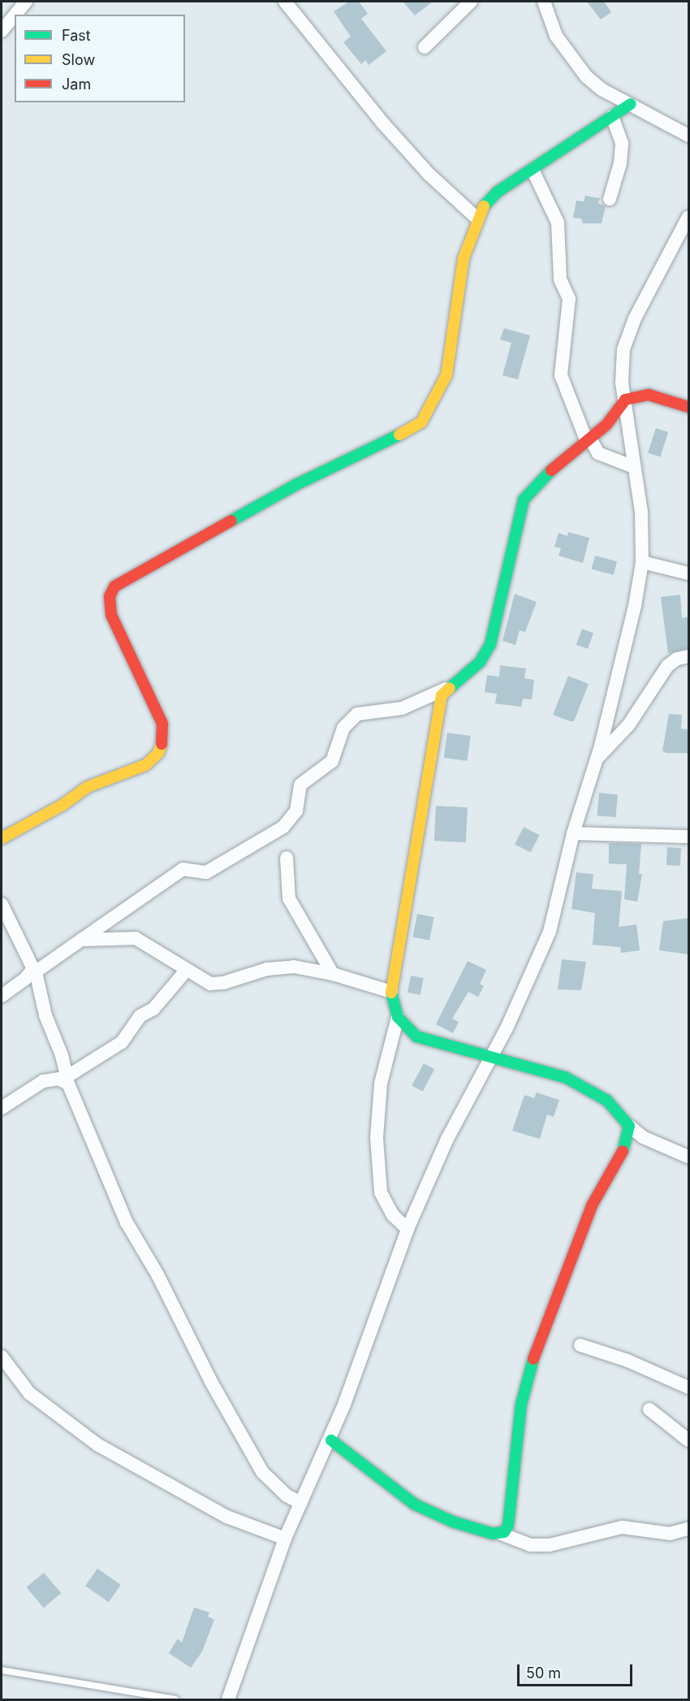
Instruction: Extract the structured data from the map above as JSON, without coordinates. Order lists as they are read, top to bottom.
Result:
{
  "legend": ["Fast", "Slow", "Jam"],
  "scale_bar": "50 m"
}
